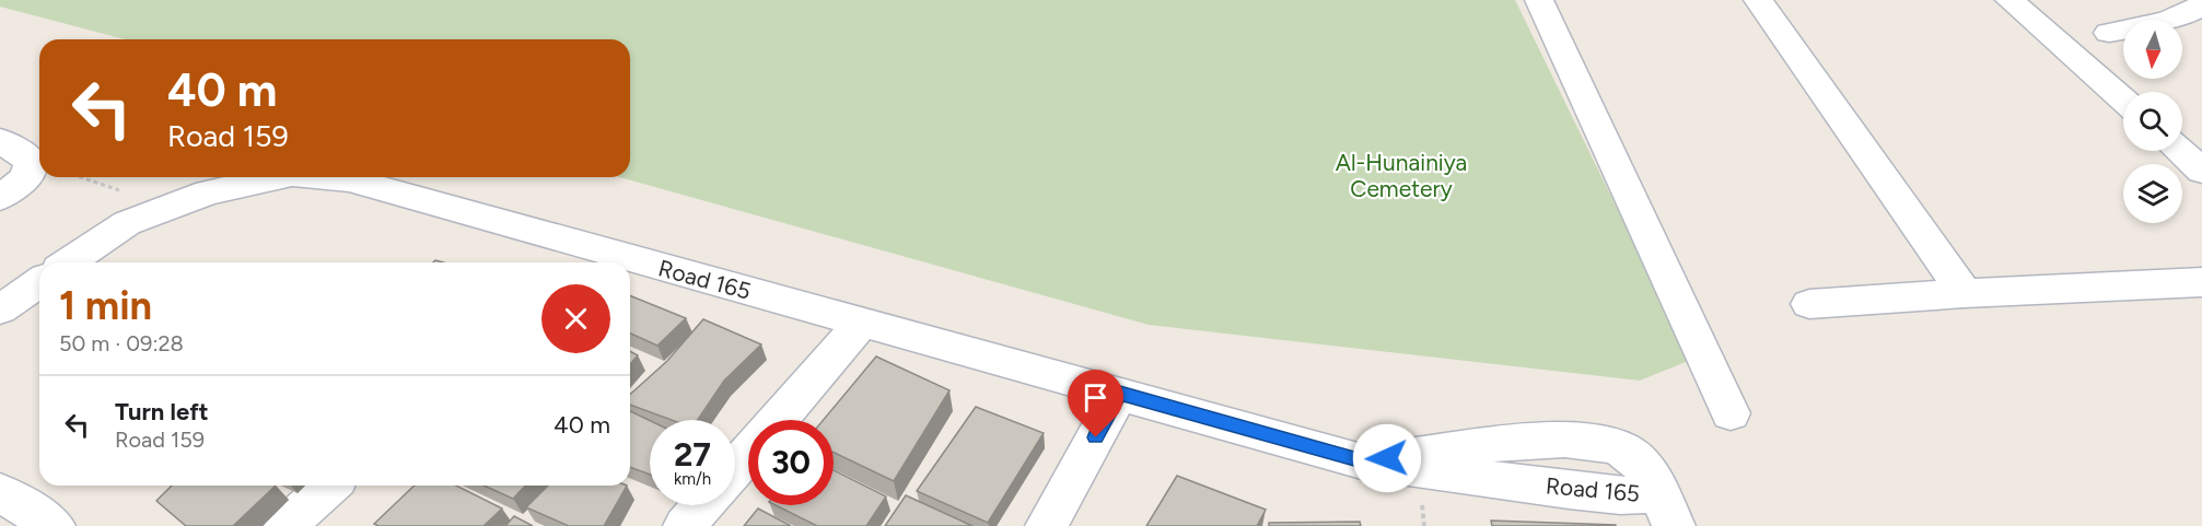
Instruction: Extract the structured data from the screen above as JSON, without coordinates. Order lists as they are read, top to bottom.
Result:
{
  "streets": {
    "street": ["Road 165"]
  },
  "parks": ["Al-Hunainiya Cemetery"],
  "north": "bottom",
  "page": {
    "turn": ["40 m", "Road 159"],
    "heading": ["1 min", "50 m · 09:28"],
    "list": [
      {
        "name": "Turn left",
        "note": "Road 159",
        "value": "40 m"
      }
    ],
    "speed": "27 km/h",
    "limit": "30"
  }
}
